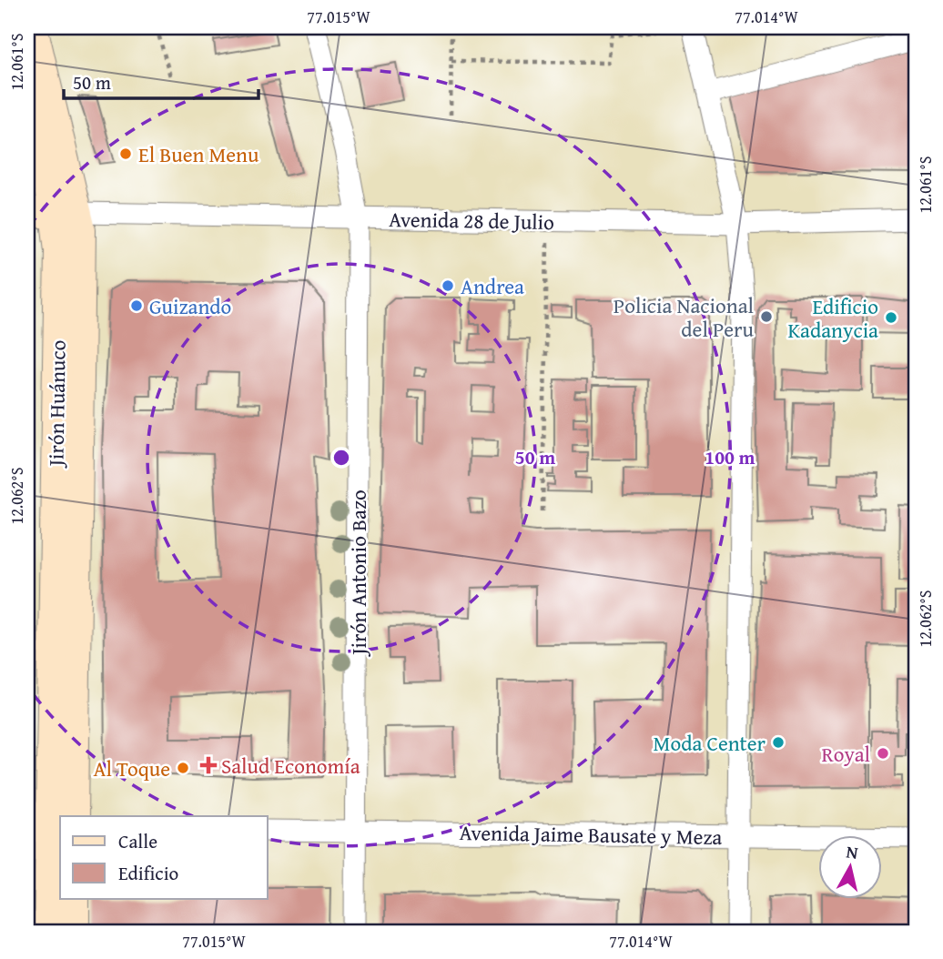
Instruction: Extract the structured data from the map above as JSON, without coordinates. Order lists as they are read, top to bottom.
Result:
{
  "streets": {
    "street": [
      "Avenida 28 de Julio",
      "Jirón Huánuco",
      "Jirón Antonio Bazo",
      "Avenida Jaime Bausate y Meza"
    ]
  },
  "crossings": [
    ["Avenida 28 de Julio", "Jirón Huánuco"],
    ["Avenida 28 de Julio", "Jirón Antonio Bazo"],
    ["Jirón Antonio Bazo", "Avenida Jaime Bausate y Meza"]
  ],
  "places": {
    "other": [
      "El Buen Menu",
      "Andrea",
      "Guizando",
      "Policia Nacional del Peru",
      "Edificio Kadanycia",
      "Moda Center",
      "Royal",
      "Al Toque"
    ],
    "health": ["Salud Economía"]
  },
  "legend": ["Calle", "Edificio"],
  "scale_bar": "50 m",
  "north": "top",
  "coordinates": [
    "77.015°W",
    "77.014°W",
    "12.061°S",
    "12.062°S"
  ],
  "rings": ["50 m", "100 m"]
}
